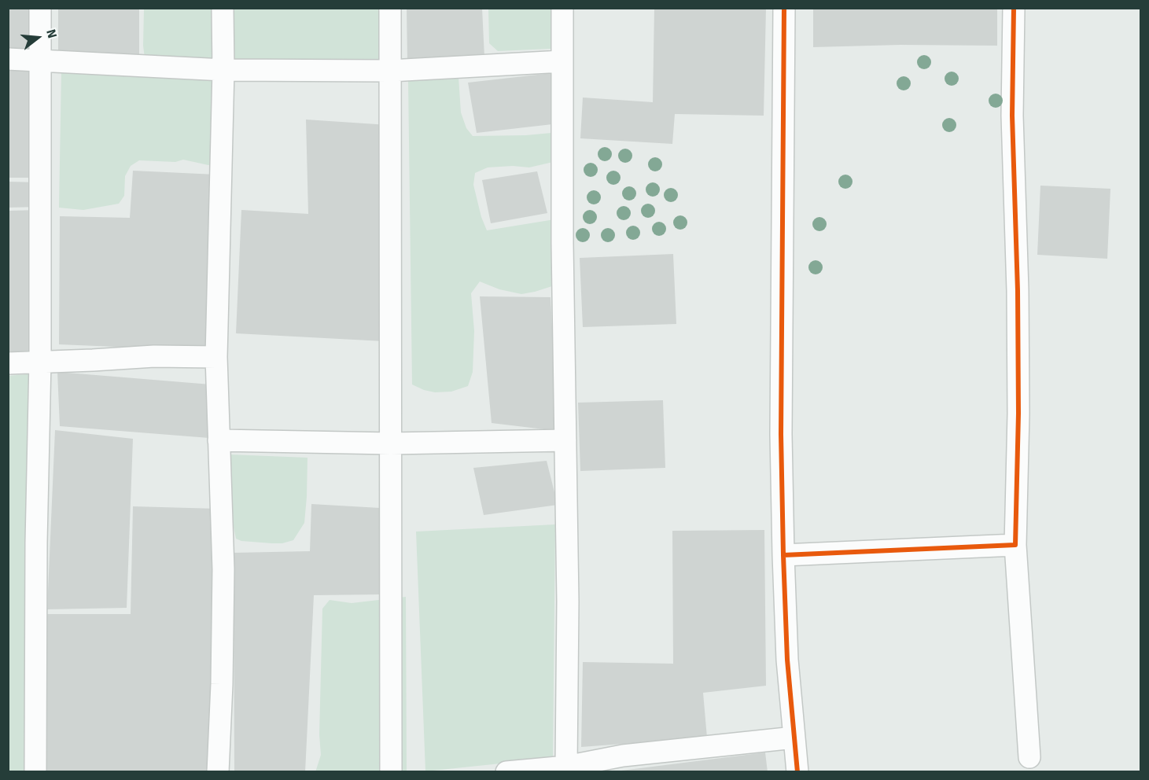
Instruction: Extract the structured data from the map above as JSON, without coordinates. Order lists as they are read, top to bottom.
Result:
{
  "north": "right"
}
